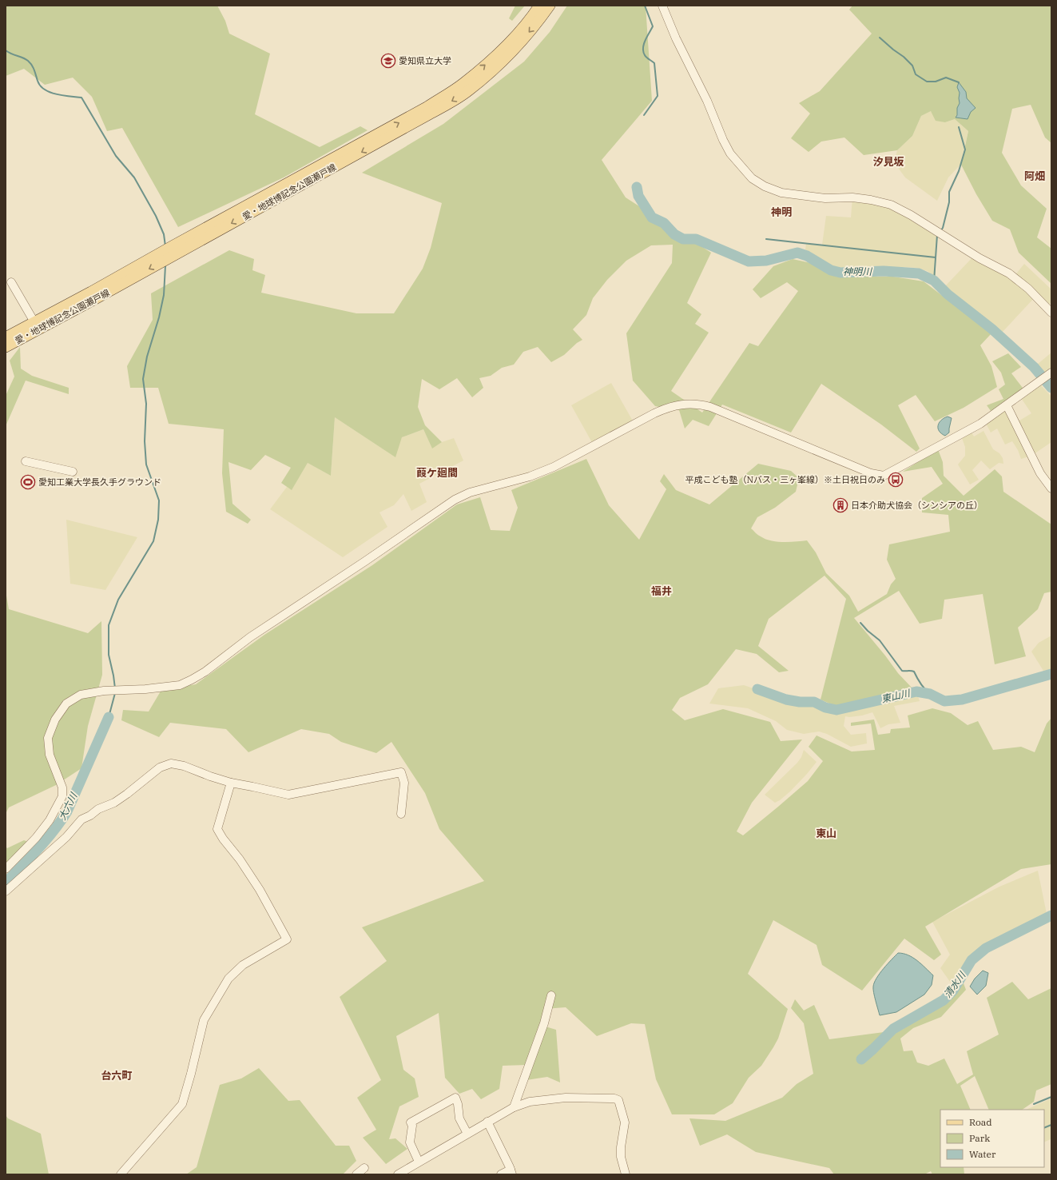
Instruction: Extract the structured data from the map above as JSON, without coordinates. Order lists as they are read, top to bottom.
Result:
{
  "streets": {
    "main road": ["愛・地球博記念公園瀬戸線"]
  },
  "districts": [
    "汐見坂",
    "阿畑",
    "神明",
    "葭ケ廻間",
    "福井",
    "東山",
    "台六町"
  ],
  "water": [
    "神明川",
    "東山川",
    "大六川",
    "清水川"
  ],
  "places": {
    "school or university": ["愛知県立大学"],
    "bus stop": ["平成こども塾（Nバス・三ヶ峯線）※土日祝日のみ"],
    "sports": ["愛知工業大学長久手グラウンド"],
    "building": ["日本介助犬協会（シンシアの丘）"]
  },
  "legend": ["Road", "Park", "Water"]
}
